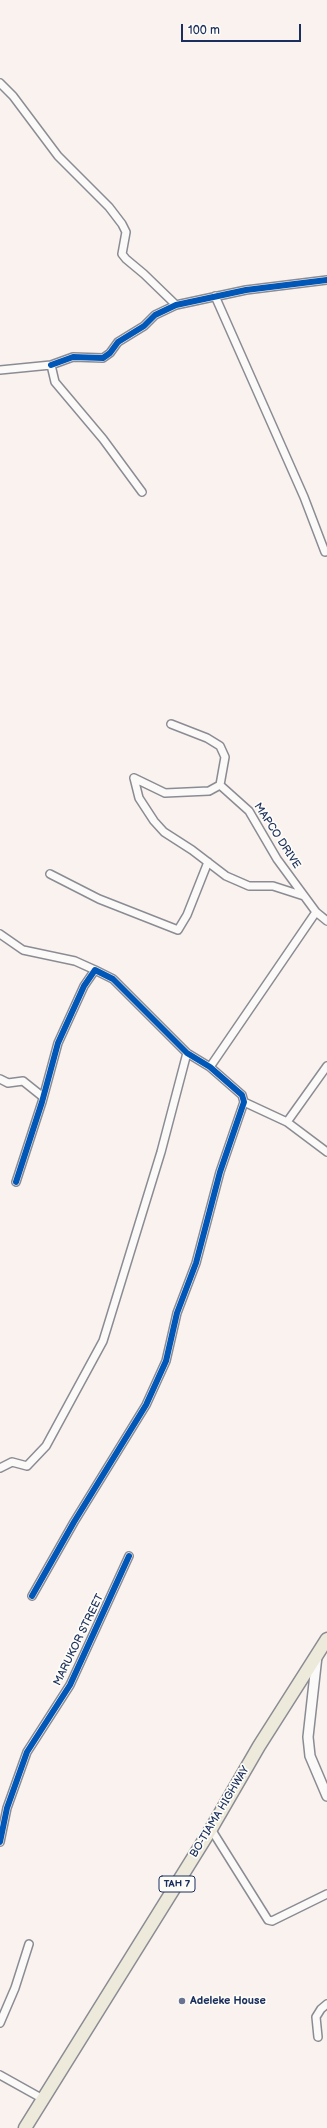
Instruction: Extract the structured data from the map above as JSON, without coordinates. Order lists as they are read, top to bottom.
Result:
{
  "streets": {
    "highway": ["BO-TIAMA HIGHWAY", "TAH 7"],
    "street": ["MAPCO DRIVE", "MARUKOR STREET"]
  },
  "places": ["Adeleke House"],
  "scale_bar": "100 m"
}
